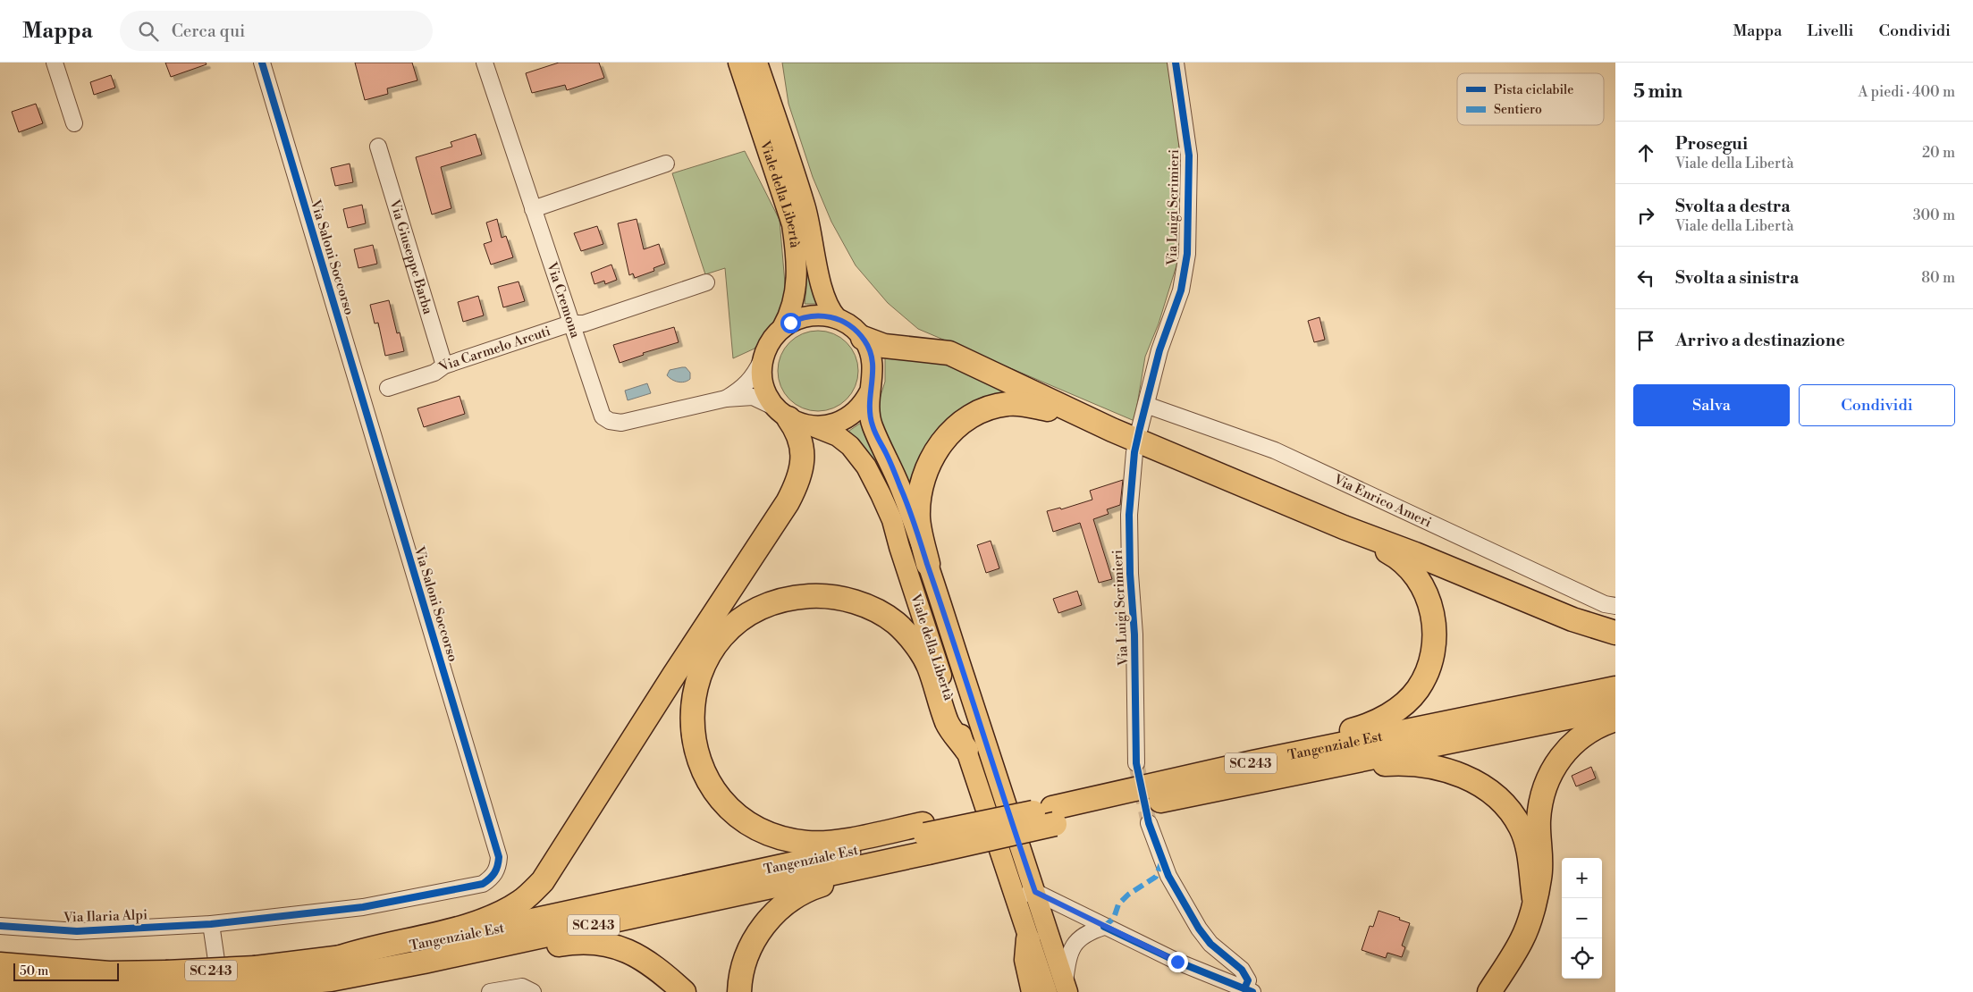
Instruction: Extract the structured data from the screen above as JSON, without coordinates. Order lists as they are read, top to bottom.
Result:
{
  "streets": {
    "highway": ["Tangenziale Est", "SC 243"],
    "main road": ["Viale della Libertà"],
    "street": [
      "Via Luigi Scrimieri",
      "Via Giuseppe Barba",
      "Via Saloni Soccorso",
      "Via Cremona",
      "Via Carmelo Arcuti",
      "Via Enrico Ameri",
      "Via Ilaria Alpi"
    ]
  },
  "crossings": [
    ["Viale della Libertà", "Via Cremona"],
    ["Via Luigi Scrimieri", "Via Enrico Ameri"],
    ["Via Giuseppe Barba", "Via Carmelo Arcuti"],
    ["Via Saloni Soccorso", "Via Ilaria Alpi"],
    ["Via Cremona", "Via Carmelo Arcuti"]
  ],
  "legend": ["Pista ciclabile", "Sentiero"],
  "scale_bar": "50 m",
  "page": {
    "header": "Mappa",
    "search": "Cerca qui",
    "nav": ["Mappa", "Livelli", "Condividi"],
    "heading": ["5 min", "A piedi · 400 m"],
    "list": [
      ["Prosegui", "Viale della Libertà", "20 m"],
      ["Svolta a destra", "Viale della Libertà", "300 m"],
      ["Svolta a sinistra", "80 m"],
      "Arrivo a destinazione"
    ],
    "buttons": ["Salva", "Condividi"],
    "map_buttons": ["+", "−"],
    "scale": "50 m"
  }
}
